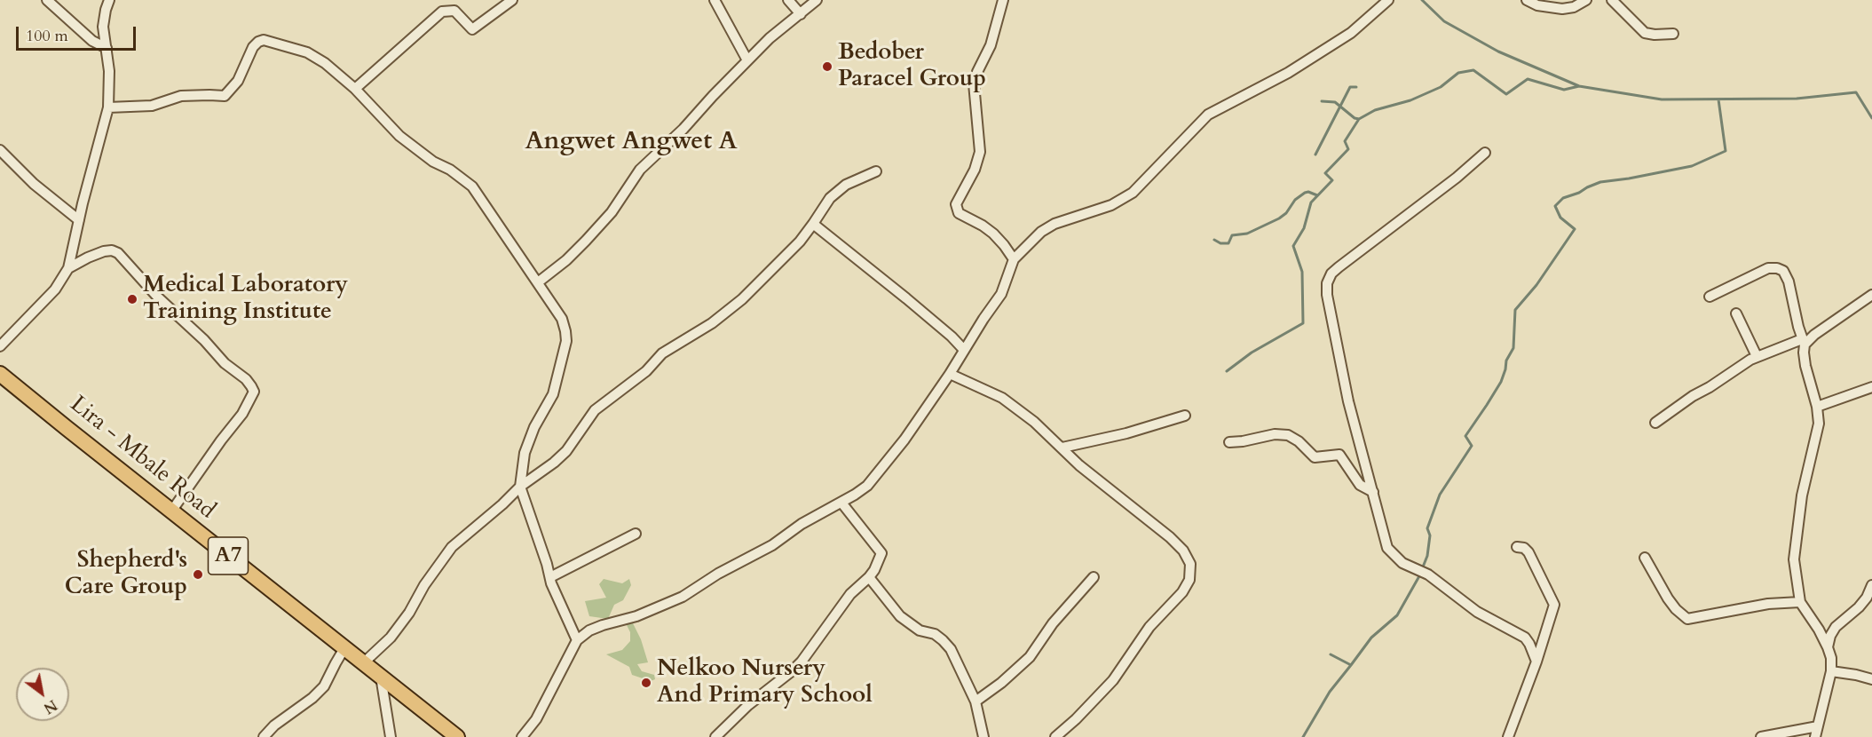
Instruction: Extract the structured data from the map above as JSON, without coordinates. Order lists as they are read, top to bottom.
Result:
{
  "streets": {
    "main road": ["Lira - Mbale Road", "A7"]
  },
  "districts": ["Angwet Angwet A"],
  "places": [
    "Bedober Paracel Group",
    "Medical Laboratory Training Institute",
    "Shepherd's Care Group",
    "Nelkoo Nursery And Primary School"
  ],
  "scale_bar": "100 m",
  "north": "bottom right"
}
